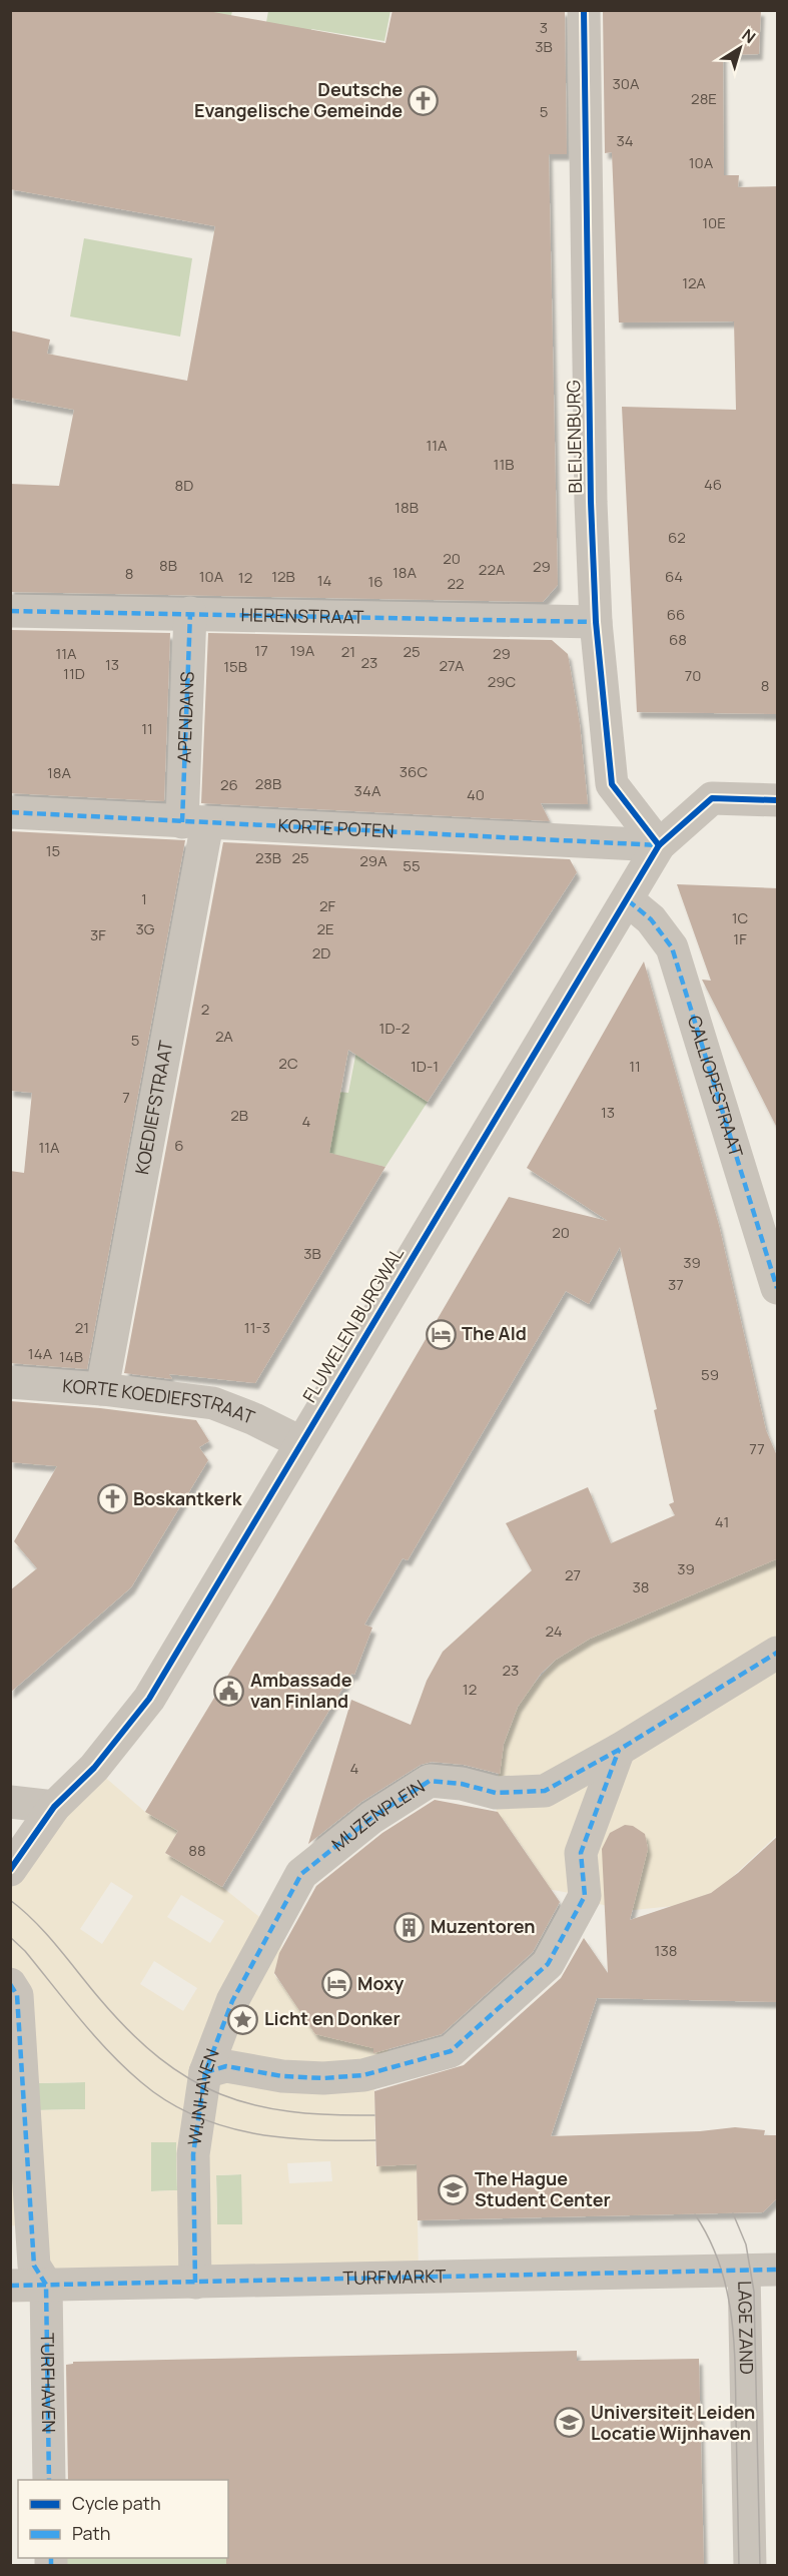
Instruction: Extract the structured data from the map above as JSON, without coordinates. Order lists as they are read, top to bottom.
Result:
{
  "streets": {
    "street": [
      "BLEIJENBURG",
      "HERENSTRAAT",
      "APENDANS",
      "KORTE POTEN",
      "CALLIOPESTRAAT",
      "KOEDIEFSTRAAT",
      "FLUWELEN BURGWAL",
      "KORTE KOEDIEFSTRAAT",
      "MUZENPLEIN",
      "WIJNHAVEN",
      "TURFMARKT",
      "LAGE ZAND",
      "TURFHAVEN"
    ]
  },
  "crossings": [
    ["BLEIJENBURG", "HERENSTRAAT"],
    ["BLEIJENBURG", "KORTE POTEN"],
    ["BLEIJENBURG", "FLUWELEN BURGWAL"],
    ["HERENSTRAAT", "APENDANS"],
    ["APENDANS", "KORTE POTEN"],
    ["APENDANS", "KOEDIEFSTRAAT"],
    ["KORTE POTEN", "KOEDIEFSTRAAT"],
    ["KORTE POTEN", "FLUWELEN BURGWAL"],
    ["CALLIOPESTRAAT", "FLUWELEN BURGWAL"],
    ["KOEDIEFSTRAAT", "KORTE KOEDIEFSTRAAT"],
    ["FLUWELEN BURGWAL", "KORTE KOEDIEFSTRAAT"],
    ["MUZENPLEIN", "WIJNHAVEN"],
    ["WIJNHAVEN", "TURFMARKT"],
    ["TURFMARKT", "LAGE ZAND"],
    ["TURFMARKT", "TURFHAVEN"]
  ],
  "places": {
    "church": ["Deutsche Evangelische Gemeinde", "Boskantkerk"],
    "hotel": ["The Ald", "Moxy"],
    "public building": ["Ambassade van Finland"],
    "building": ["Muzentoren"],
    "place": ["Licht en Donker"],
    "school or university": ["The Hague Student Center", "Universiteit Leiden Locatie Wijnhaven"]
  },
  "house_numbers": [
    "3",
    "3B",
    "30A",
    "28E",
    "5",
    "34",
    "10A",
    "10E",
    "12A",
    "11A",
    "11B",
    "46",
    "8D",
    "18B",
    "62",
    "20",
    "8B",
    "29",
    "22A",
    "18A",
    "8",
    "10A",
    "12B",
    "64",
    "12",
    "14",
    "16",
    "22",
    "66",
    "68",
    "17",
    "19A",
    "21",
    "25",
    "11A",
    "29",
    "23",
    "13",
    "27A",
    "15B",
    "11D",
    "70",
    "29C",
    "8",
    "11",
    "36C",
    "18A",
    "28B",
    "26",
    "34A",
    "40",
    "15",
    "23B",
    "25",
    "29A",
    "55",
    "1",
    "2F",
    "1C",
    "3G",
    "2E",
    "3F",
    "1F",
    "2D",
    "2",
    "1D-2",
    "2A",
    "5",
    "2C",
    "1D-1",
    "11",
    "7",
    "13",
    "2B",
    "4",
    "6",
    "11A",
    "20",
    "3B",
    "39",
    "37",
    "21",
    "11-3",
    "14A",
    "14B",
    "59",
    "77",
    "41",
    "39",
    "27",
    "38",
    "24",
    "23",
    "12",
    "4",
    "88",
    "138"
  ],
  "legend": ["Cycle path", "Path"],
  "north": "top right"
}
